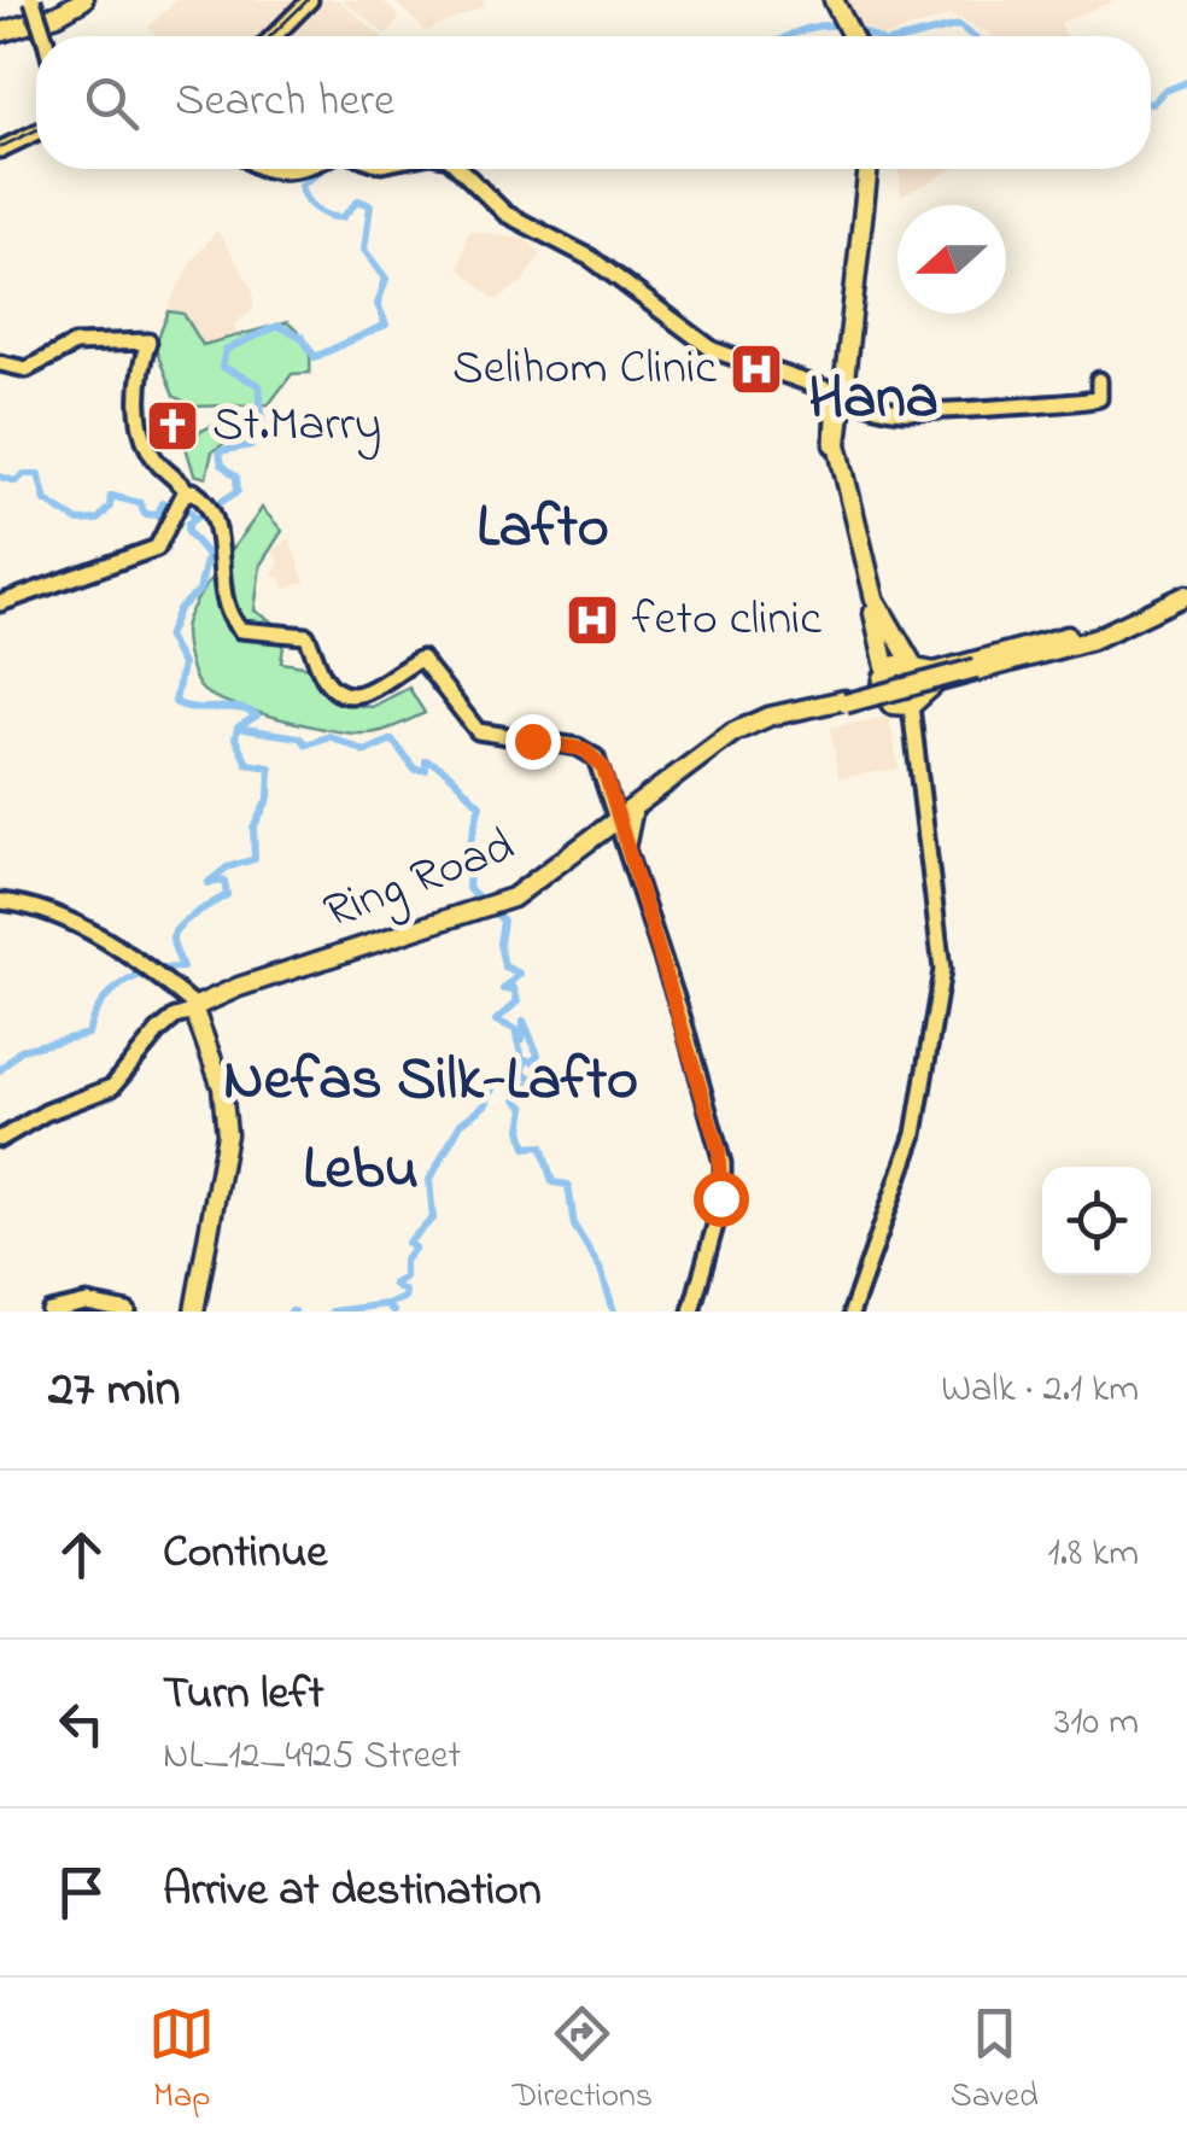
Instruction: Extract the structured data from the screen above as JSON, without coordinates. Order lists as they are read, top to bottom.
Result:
{
  "streets": {
    "highway": ["Ring Road"]
  },
  "districts": [
    "Hana",
    "Lafto",
    "Nefas Silk-Lafto",
    "Lebu"
  ],
  "places": {
    "hospital": ["Selihom Clinic", "feto clinic"],
    "church": ["St.Marry"]
  },
  "north": "left",
  "page": {
    "search": "Search here",
    "heading": ["27 min", "Walk · 2.1 km"],
    "list": [
      ["Continue", "1.8 km"],
      ["Turn left", "NL_12_4925 Street", "310 m"],
      "Arrive at destination"
    ],
    "nav": ["Map", "Directions", "Saved"]
  }
}
